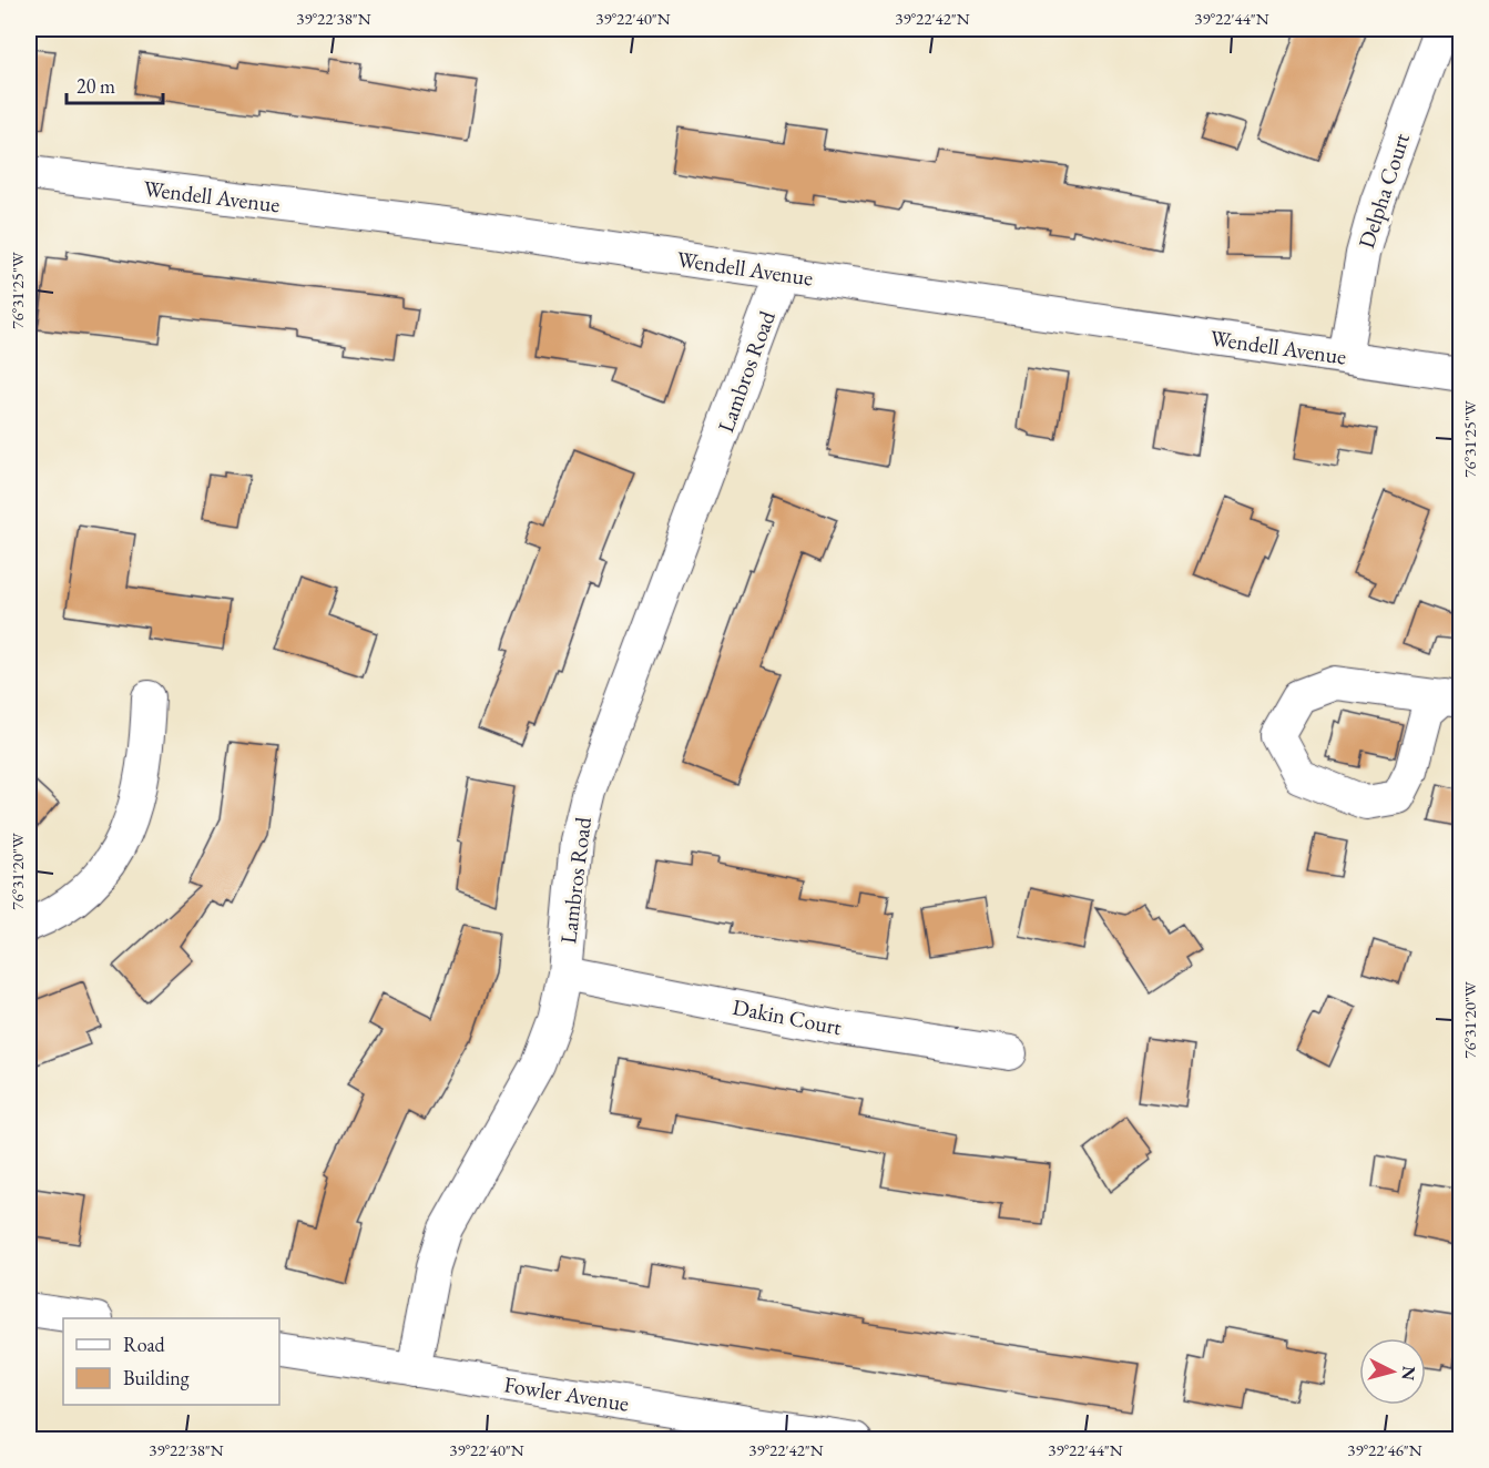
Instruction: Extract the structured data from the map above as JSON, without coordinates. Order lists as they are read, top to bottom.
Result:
{
  "streets": {
    "street": [
      "Delpha Court",
      "Wendell Avenue",
      "Lambros Road",
      "Dakin Court",
      "Fowler Avenue"
    ]
  },
  "crossings": [
    ["Delpha Court", "Wendell Avenue"],
    ["Wendell Avenue", "Lambros Road"],
    ["Lambros Road", "Dakin Court"],
    ["Lambros Road", "Fowler Avenue"]
  ],
  "legend": ["Road", "Building"],
  "scale_bar": "20 m",
  "north": "right",
  "coordinates": [
    "39°22'38\"N",
    "39°22'40\"N",
    "39°22'42\"N",
    "39°22'44\"N",
    "76°31'25\"W",
    "76°31'20\"W",
    "39°22'46\"N"
  ]
}
